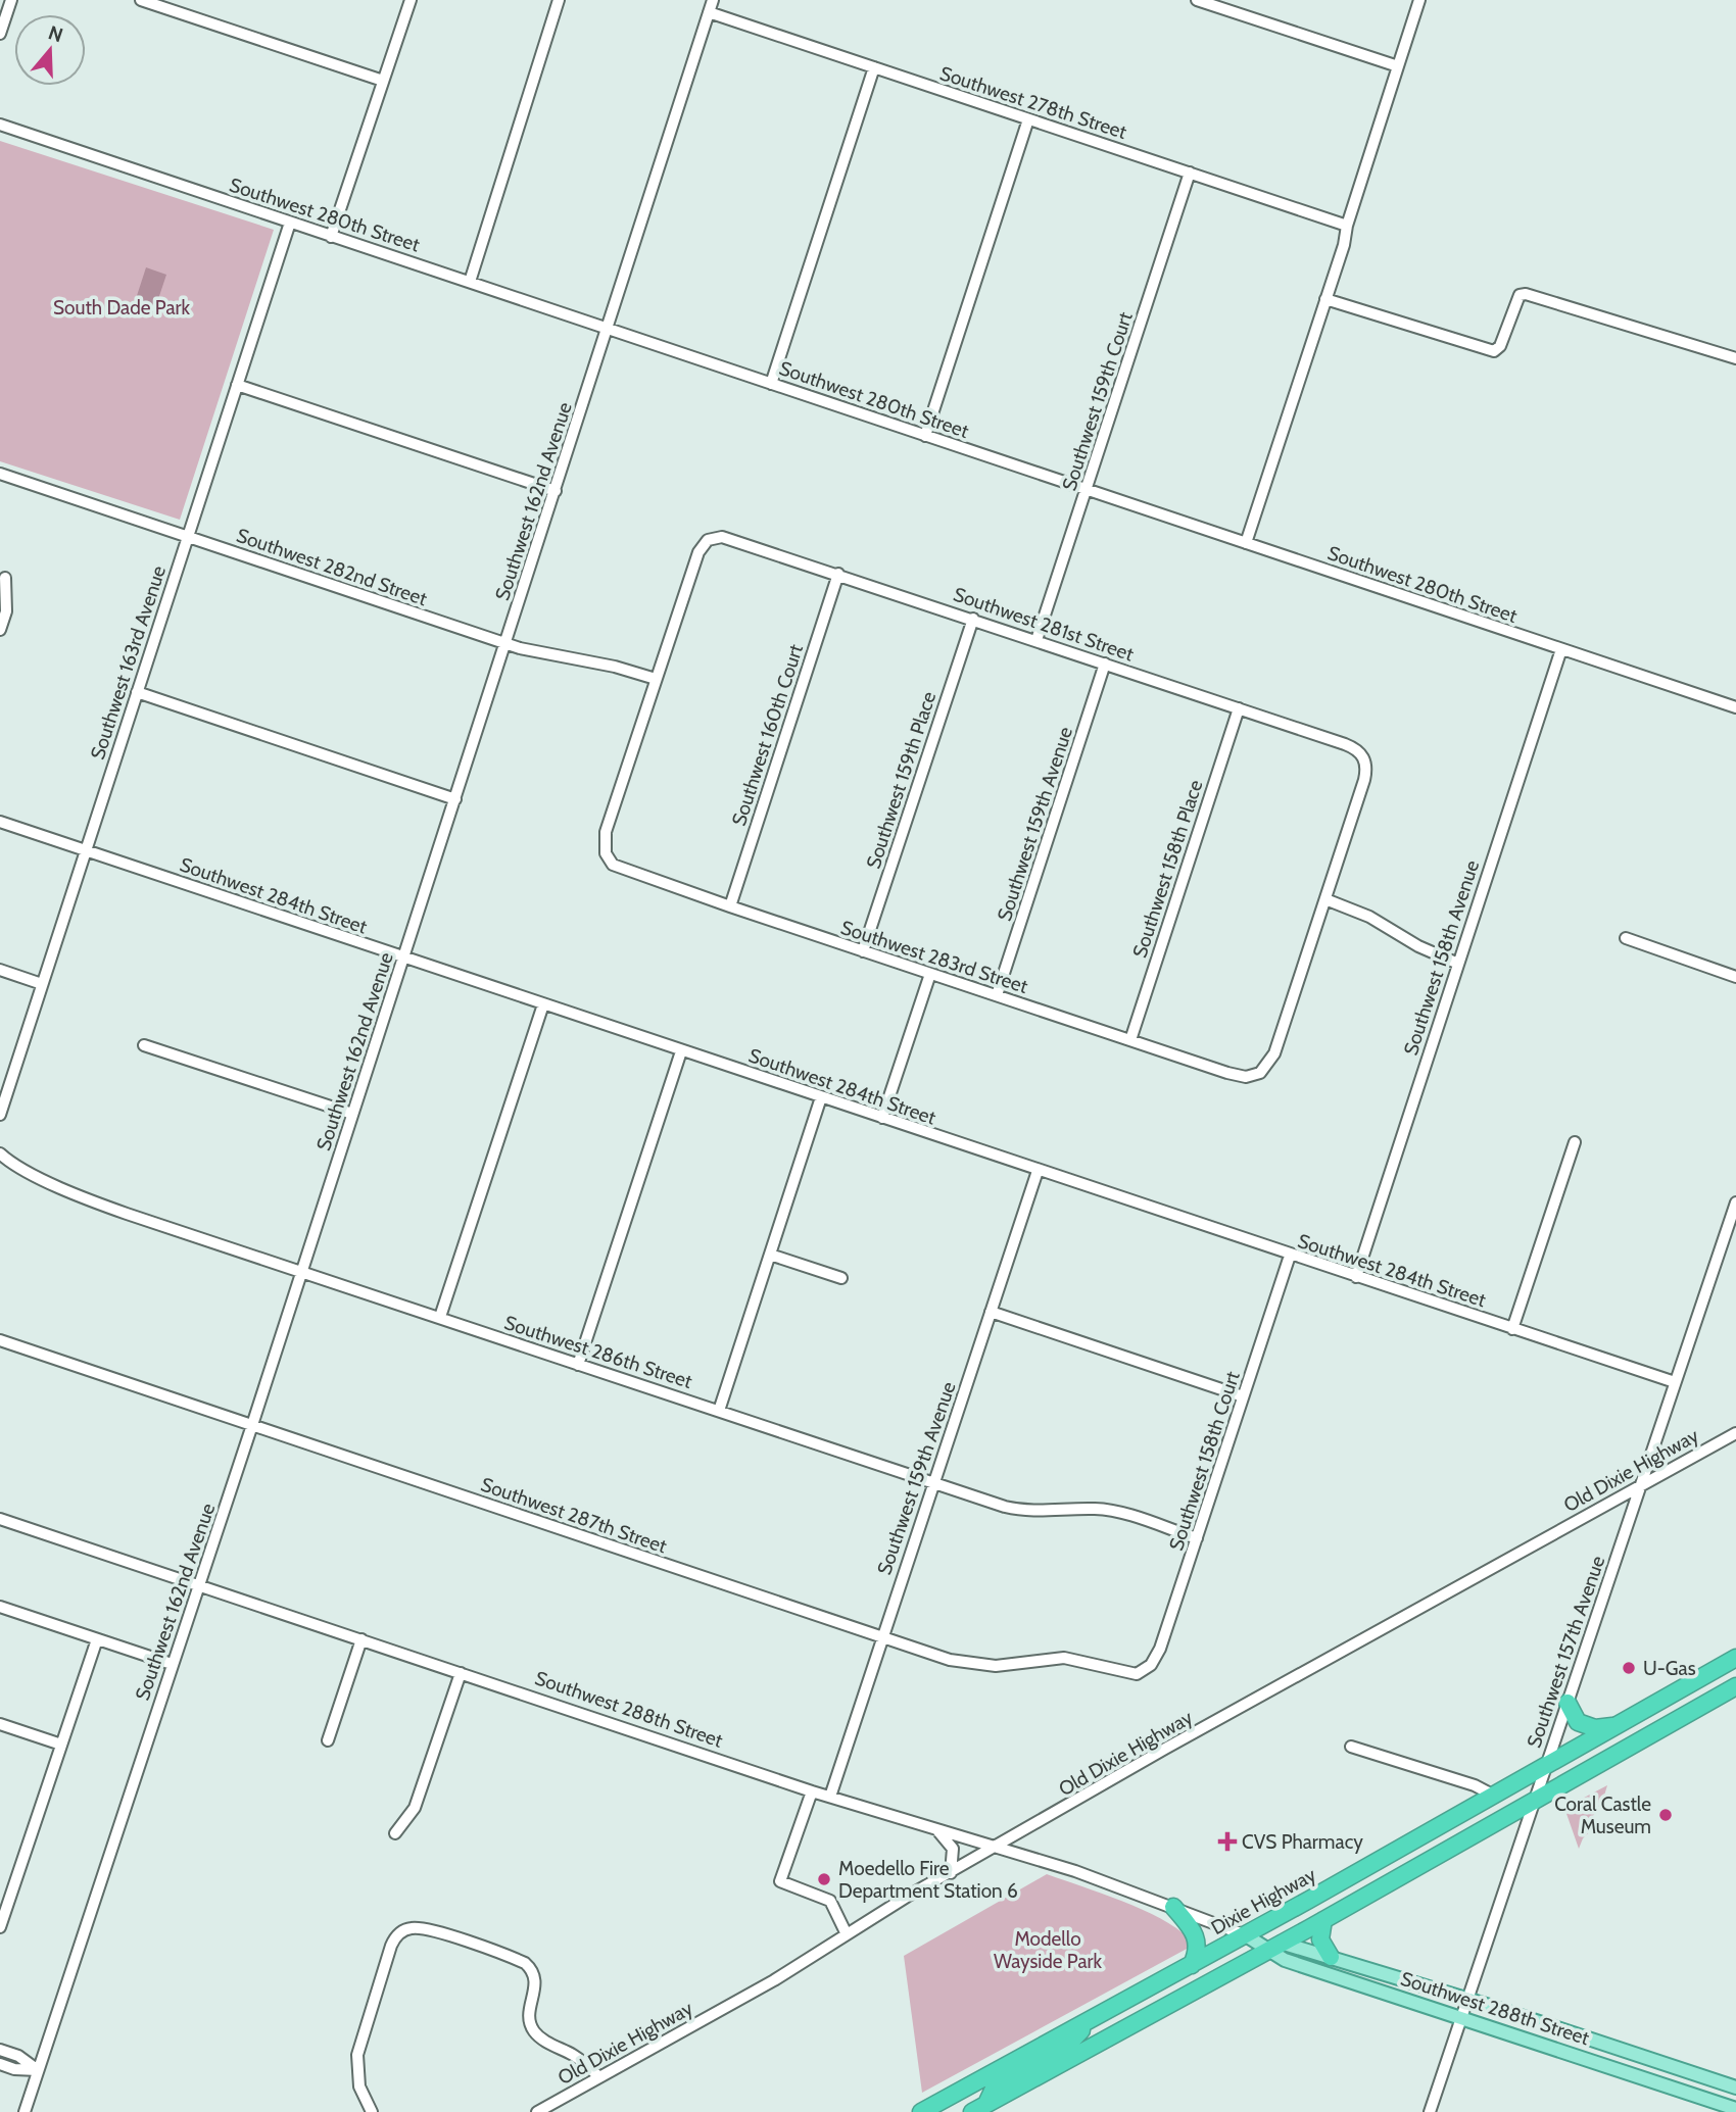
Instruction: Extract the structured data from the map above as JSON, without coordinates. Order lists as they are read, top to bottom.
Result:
{
  "streets": {
    "highway": ["Dixie Highway"],
    "main road": ["Southwest 288th Street"],
    "street": [
      "Southwest 278th Street",
      "Southwest 280th Street",
      "Southwest 159th Court",
      "Southwest 162nd Avenue",
      "Southwest 282nd Street",
      "Southwest 281st Street",
      "Southwest 163rd Avenue",
      "Southwest 160th Court",
      "Southwest 159th Place",
      "Southwest 159th Avenue",
      "Southwest 158th Place",
      "Southwest 284th Street",
      "Southwest 283rd Street",
      "Southwest 158th Avenue",
      "Southwest 286th Street",
      "Southwest 158th Court",
      "Old Dixie Highway",
      "Southwest 287th Street",
      "Southwest 157th Avenue"
    ]
  },
  "crossings": [
    ["Southwest 278th Street", "Southwest 159th Court"],
    ["Southwest 278th Street", "Southwest 162nd Avenue"],
    ["Southwest 280th Street", "Southwest 159th Court"],
    ["Southwest 280th Street", "Southwest 162nd Avenue"],
    ["Southwest 280th Street", "Southwest 163rd Avenue"],
    ["Southwest 280th Street", "Southwest 158th Avenue"],
    ["Southwest 159th Court", "Southwest 281st Street"],
    ["Southwest 162nd Avenue", "Southwest 282nd Street"],
    ["Southwest 162nd Avenue", "Southwest 284th Street"],
    ["Southwest 162nd Avenue", "Southwest 286th Street"],
    ["Southwest 162nd Avenue", "Southwest 287th Street"],
    ["Southwest 162nd Avenue", "Southwest 288th Street"],
    ["Southwest 282nd Street", "Southwest 281st Street"],
    ["Southwest 282nd Street", "Southwest 163rd Avenue"],
    ["Southwest 282nd Street", "Southwest 283rd Street"],
    ["Southwest 281st Street", "Southwest 160th Court"],
    ["Southwest 281st Street", "Southwest 159th Place"],
    ["Southwest 281st Street", "Southwest 159th Avenue"],
    ["Southwest 281st Street", "Southwest 158th Place"],
    ["Southwest 281st Street", "Southwest 283rd Street"],
    ["Southwest 163rd Avenue", "Southwest 284th Street"],
    ["Southwest 160th Court", "Southwest 283rd Street"],
    ["Southwest 159th Place", "Southwest 283rd Street"],
    ["Southwest 159th Avenue", "Southwest 284th Street"],
    ["Southwest 159th Avenue", "Southwest 283rd Street"],
    ["Southwest 159th Avenue", "Southwest 286th Street"],
    ["Southwest 159th Avenue", "Southwest 287th Street"],
    ["Southwest 159th Avenue", "Southwest 288th Street"],
    ["Southwest 158th Place", "Southwest 283rd Street"],
    ["Southwest 284th Street", "Southwest 158th Avenue"],
    ["Southwest 284th Street", "Southwest 158th Court"],
    ["Southwest 284th Street", "Southwest 157th Avenue"],
    ["Southwest 286th Street", "Southwest 158th Court"],
    ["Southwest 158th Court", "Southwest 287th Street"],
    ["Old Dixie Highway", "Southwest 157th Avenue"],
    ["Old Dixie Highway", "Southwest 288th Street"],
    ["Southwest 157th Avenue", "Southwest 288th Street"],
    ["Southwest 157th Avenue", "Dixie Highway"],
    ["Southwest 288th Street", "Dixie Highway"]
  ],
  "parks": ["South Dade Park", "Modello Wayside Park"],
  "places": {
    "other": ["U-Gas", "Coral Castle Museum", "Moedello Fire Department Station 6"],
    "health": ["CVS Pharmacy"]
  },
  "north": "top"
}
